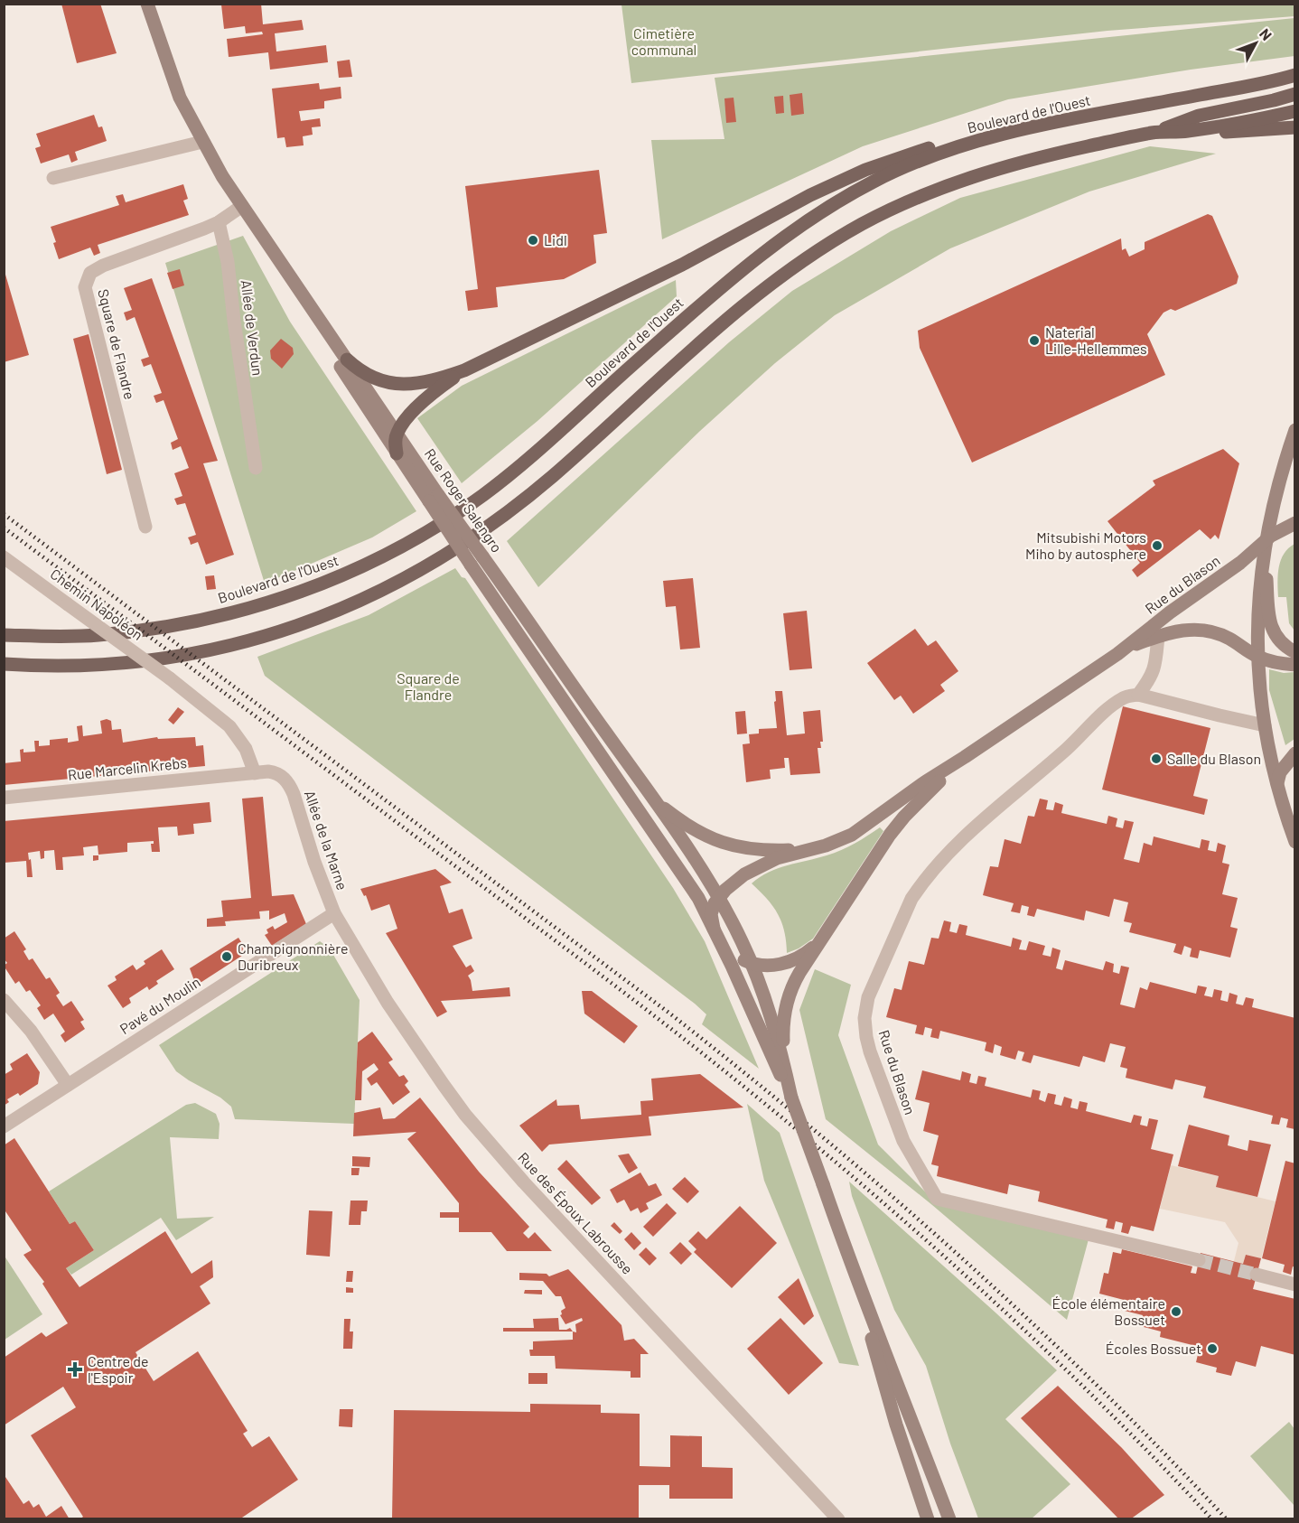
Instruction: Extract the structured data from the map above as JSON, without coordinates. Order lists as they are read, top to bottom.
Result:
{
  "streets": {
    "main road": ["Boulevard de l'Ouest", "Rue Roger Salengro", "Rue du Blason"],
    "street": [
      "Allée de Verdun",
      "Square de Flandre",
      "Chemin Napoléon",
      "Rue Marcelin Krebs",
      "Allée de la Marne",
      "Pavé du Moulin",
      "Rue des Époux Labrousse"
    ]
  },
  "crossings": [
    ["Allée de Verdun", "Square de Flandre"],
    ["Rue Roger Salengro", "Rue du Blason"],
    ["Chemin Napoléon", "Rue Marcelin Krebs"],
    ["Chemin Napoléon", "Allée de la Marne"],
    ["Rue Marcelin Krebs", "Allée de la Marne"],
    ["Allée de la Marne", "Pavé du Moulin"],
    ["Allée de la Marne", "Rue des Époux Labrousse"],
    ["Pavé du Moulin", "Rue des Époux Labrousse"]
  ],
  "parks": ["Cimetière communal", "Square de Flandre"],
  "places": {
    "other": [
      "Lidl",
      "Naterial Lille-Hellemmes",
      "Mitsubishi Motors Miho by autosphere",
      "Salle du Blason",
      "Champignonnière Duribreux",
      "École élémentaire Bossuet",
      "Écoles Bossuet"
    ],
    "health": ["Centre de l'Espoir"]
  },
  "north": "top right"
}
